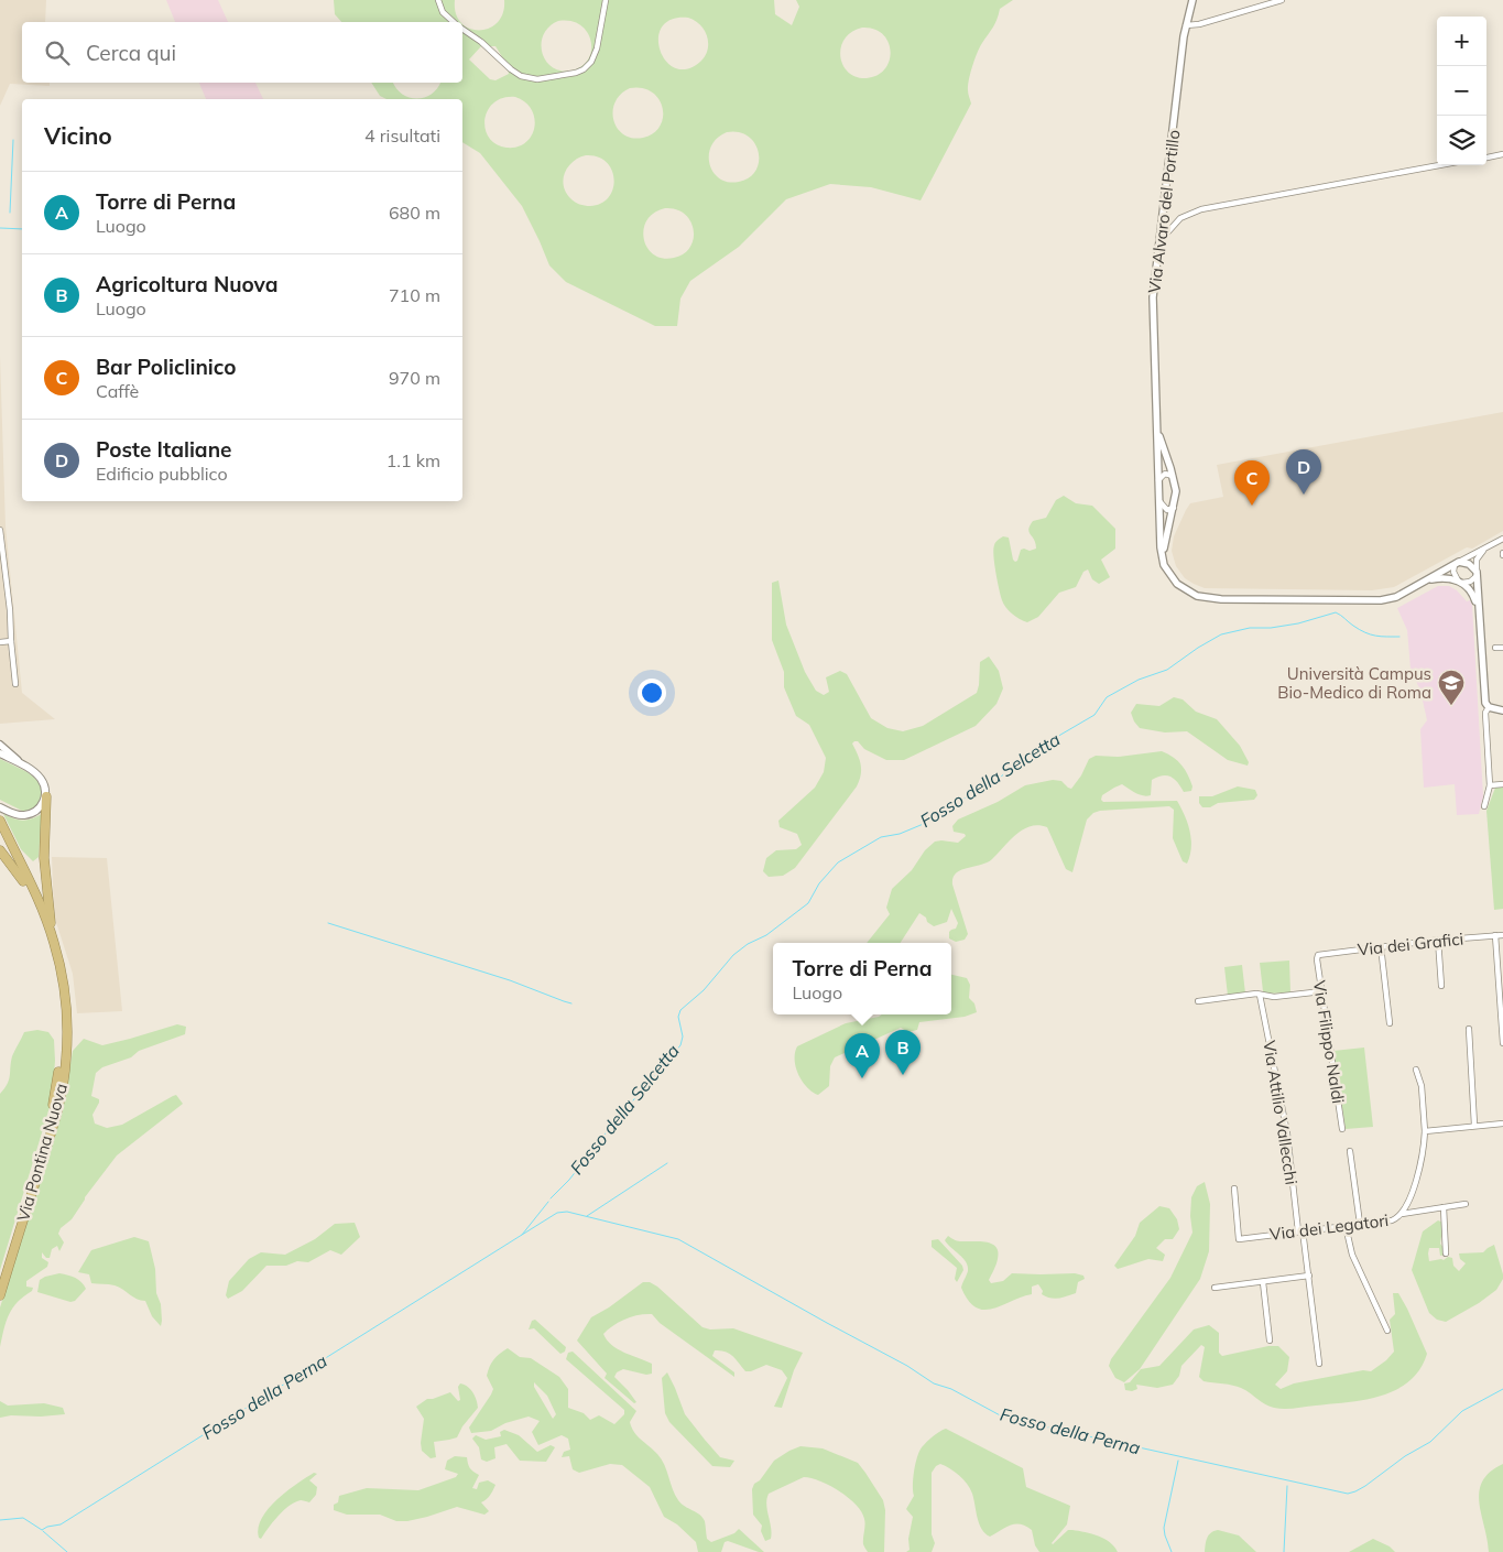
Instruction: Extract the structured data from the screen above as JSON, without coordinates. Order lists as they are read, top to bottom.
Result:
{
  "streets": {
    "highway": ["Via Pontina Nuova"],
    "street": [
      "Via Alvaro del Portillo",
      "Via dei Grafici",
      "Via Filippo Naldi",
      "Via Attilio Vallecchi",
      "Via dei Legatori"
    ]
  },
  "crossings": [
    ["Via dei Grafici", "Via Filippo Naldi"],
    ["Via Attilio Vallecchi", "Via dei Legatori"]
  ],
  "water": ["Fosso della Selcetta", "Fosso della Perna"],
  "places": {
    "school or university": ["Università Campus Bio-Medico di Roma"]
  },
  "page": {
    "map_buttons": ["+", "−"],
    "search": "Cerca qui",
    "heading": ["Vicino", "4 risultati"],
    "list": [
      {
        "mark": "A",
        "name": "Torre di Perna",
        "note": "Luogo",
        "value": "680 m"
      },
      {
        "mark": "B",
        "name": "Agricoltura Nuova",
        "note": "Luogo",
        "value": "710 m"
      },
      {
        "mark": "C",
        "name": "Bar Policlinico",
        "note": "Caffè",
        "value": "970 m"
      },
      {
        "mark": "D",
        "name": "Poste Italiane",
        "note": "Edificio pubblico",
        "value": "1.1 km"
      }
    ],
    "pins": [
      "D",
      "C",
      "B",
      "A"
    ],
    "popup": ["Torre di Perna", "Luogo"]
  }
}
